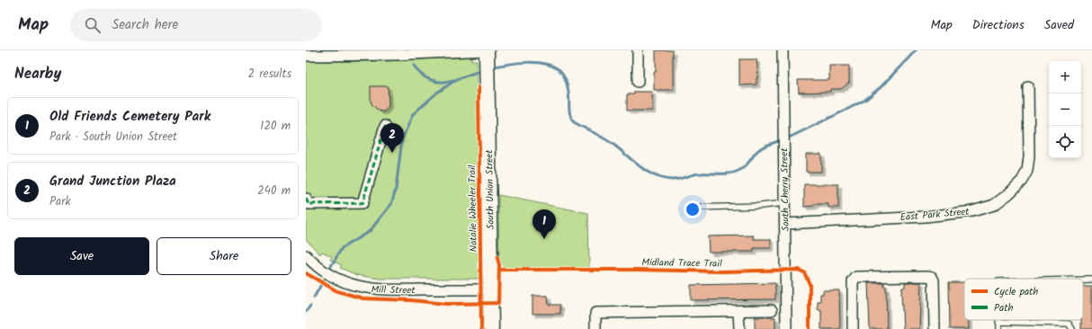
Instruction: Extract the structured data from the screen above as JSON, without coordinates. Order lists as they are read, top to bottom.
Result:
{
  "streets": {
    "street": [
      "South Union Street",
      "South Cherry Street",
      "East Park Street",
      "Mill Street"
    ],
    "cycle path": ["Natalie Wheeler Trail", "Midland Trace Trail"]
  },
  "crossings": [
    ["South Union Street", "Mill Street"],
    ["South Cherry Street", "East Park Street"]
  ],
  "legend": ["Cycle path", "Path"],
  "page": {
    "header": "Map",
    "search": "Search here",
    "nav": ["Map", "Directions", "Saved"],
    "heading": ["Nearby", "2 results"],
    "map_buttons": ["+", "−"],
    "list": [
      {
        "mark": "1",
        "name": "Old Friends Cemetery Park",
        "note": "Park · South Union Street",
        "value": "120 m"
      },
      {
        "mark": "2",
        "name": "Grand Junction Plaza",
        "note": "Park",
        "value": "240 m"
      }
    ],
    "pins": ["2", "1"],
    "buttons": ["Save", "Share"]
  }
}
